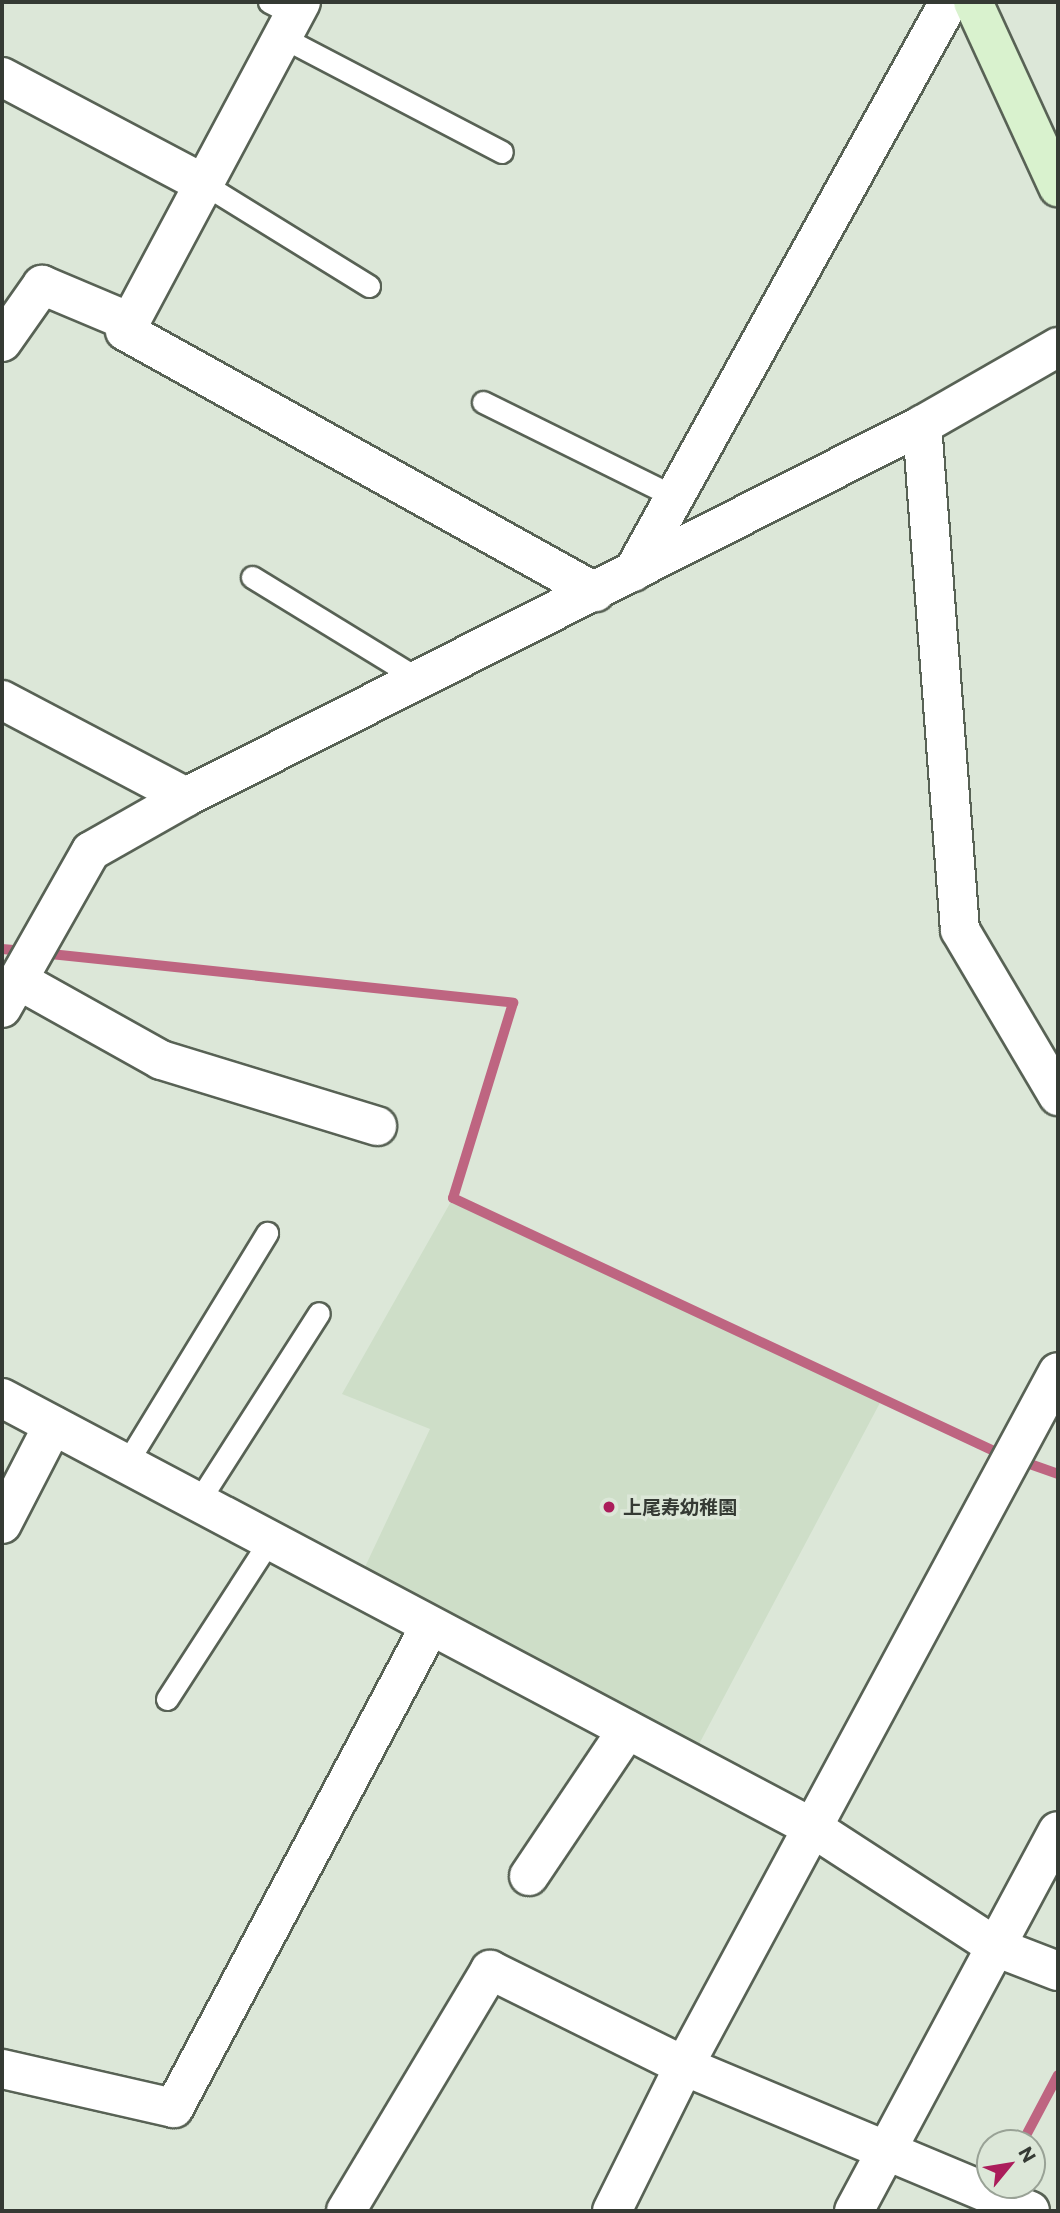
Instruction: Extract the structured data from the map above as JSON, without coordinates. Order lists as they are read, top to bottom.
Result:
{
  "places": ["上尾寿幼稚園"],
  "north": "top right"
}
